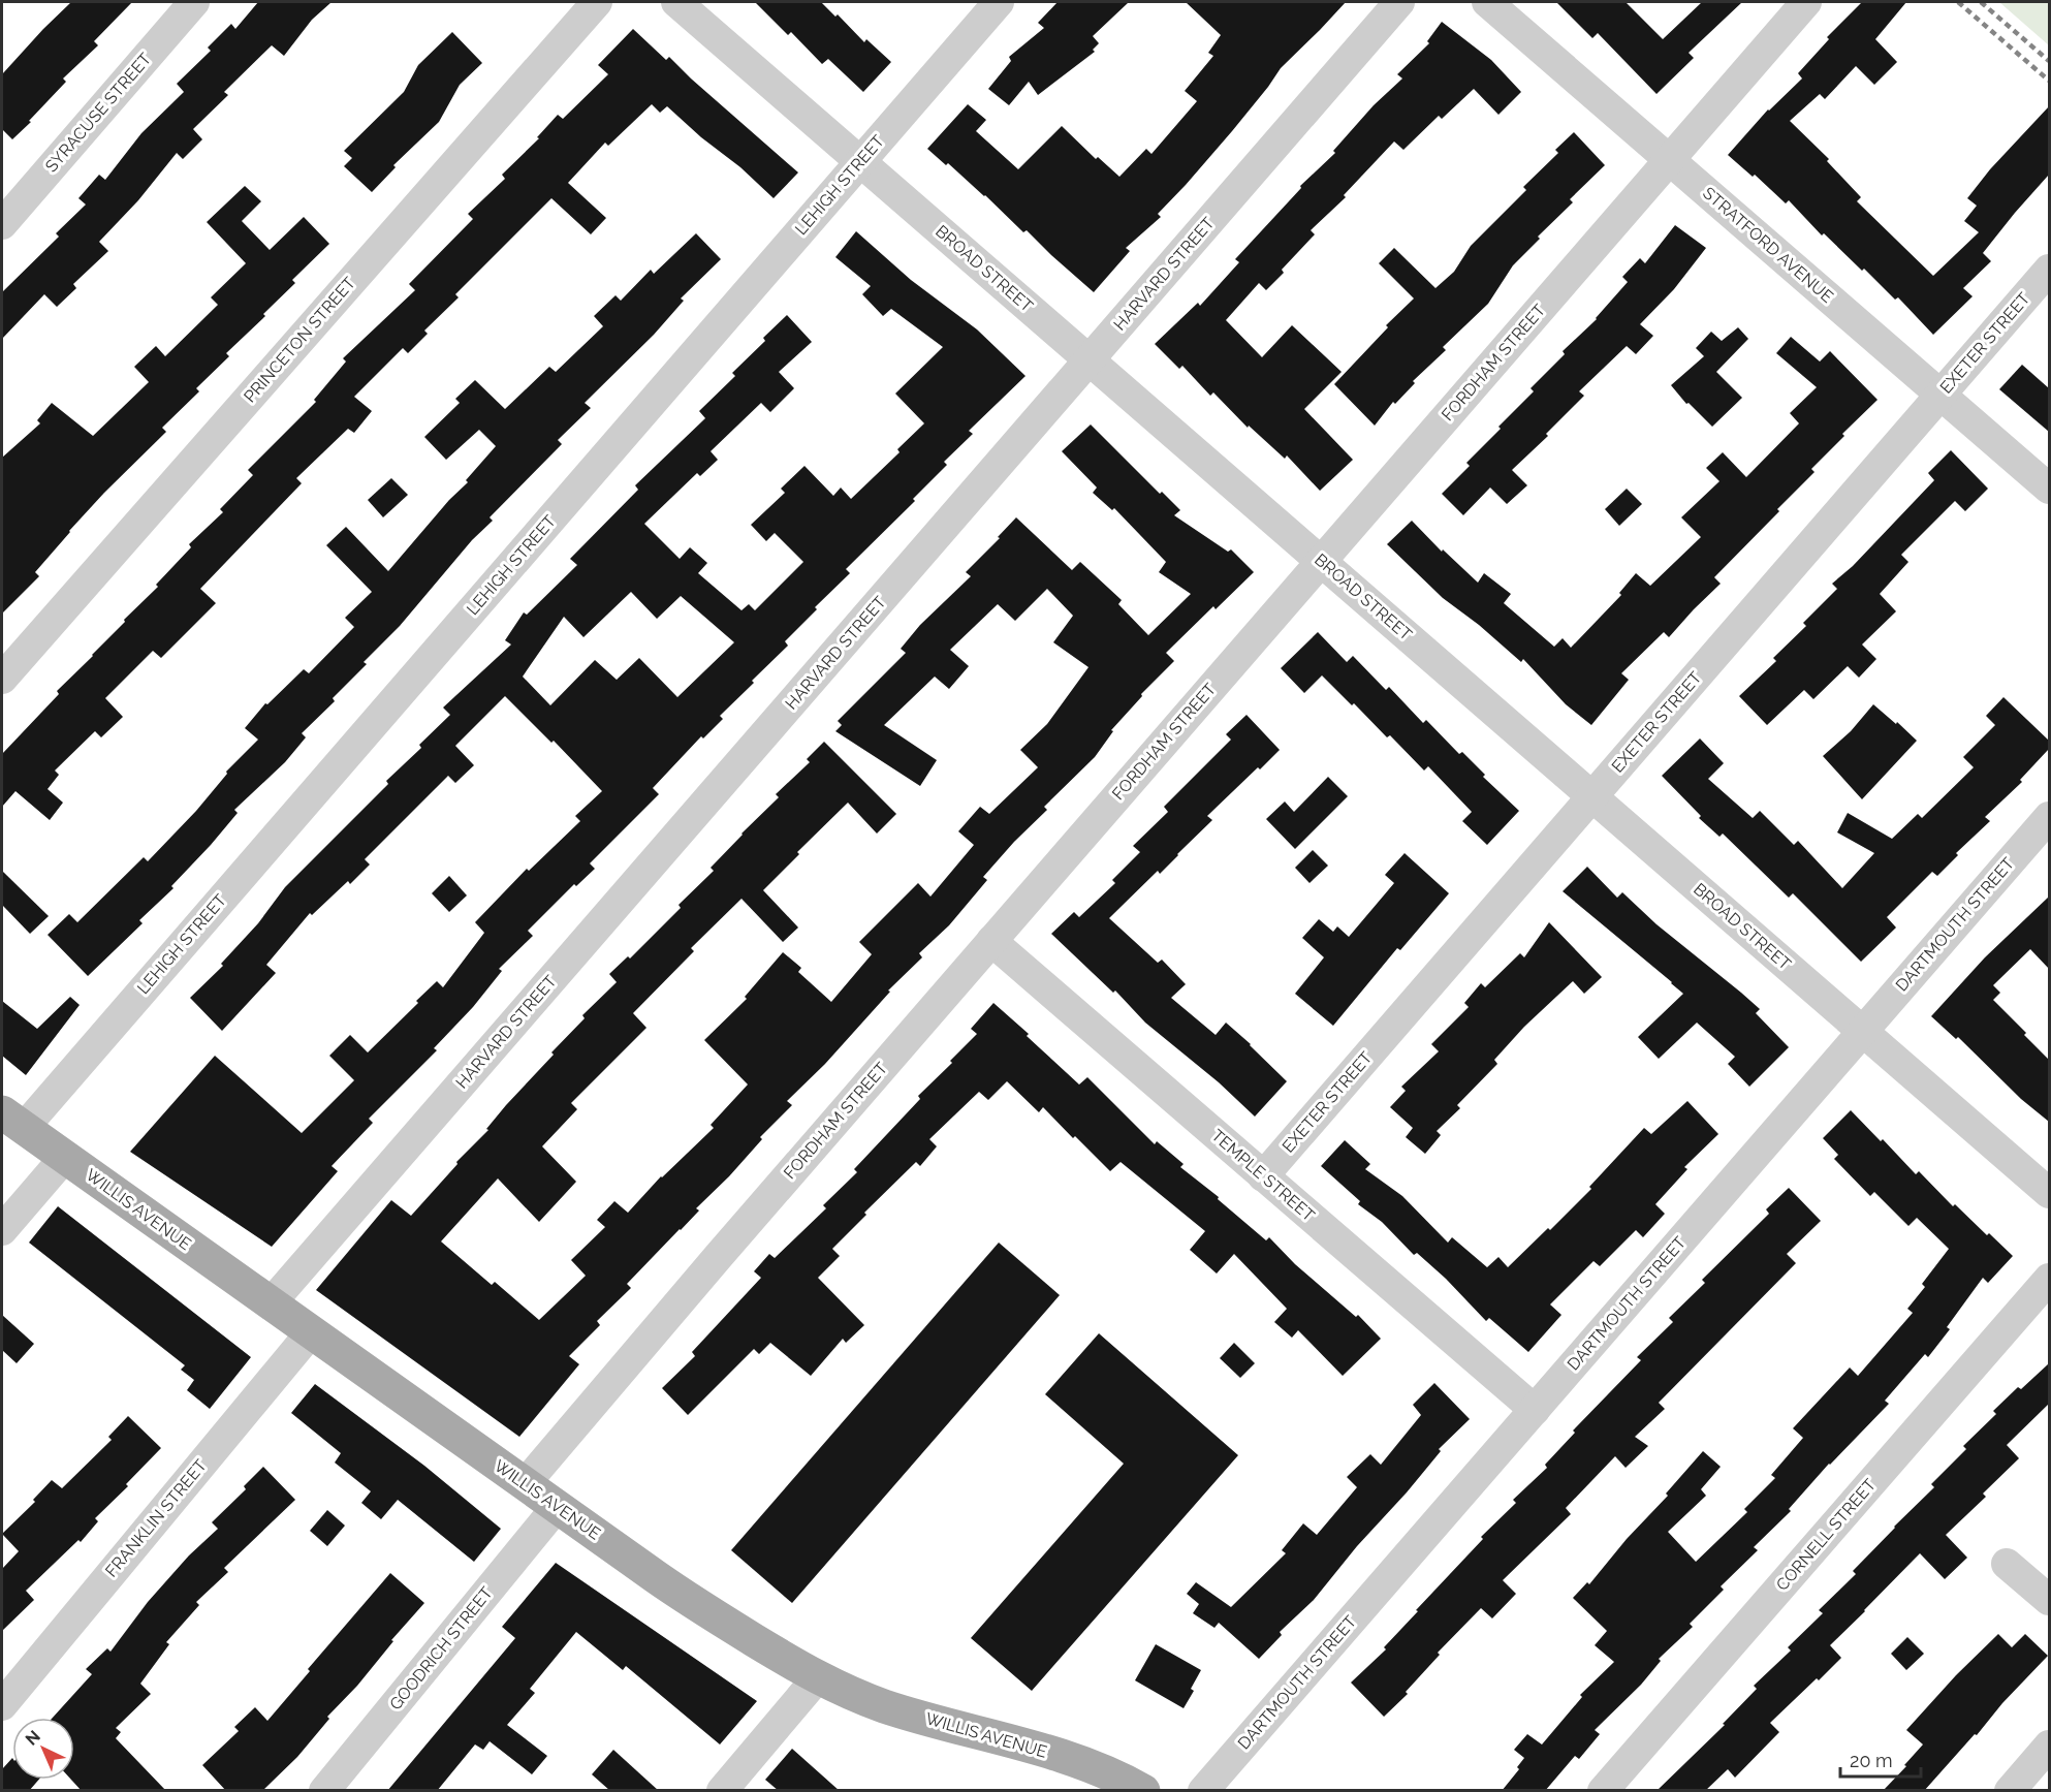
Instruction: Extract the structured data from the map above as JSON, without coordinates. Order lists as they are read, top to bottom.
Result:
{
  "streets": {
    "main road": ["WILLIS AVENUE"],
    "street": [
      "SYRACUSE STREET",
      "LEHIGH STREET",
      "STRATFORD AVENUE",
      "BROAD STREET",
      "HARVARD STREET",
      "PRINCETON STREET",
      "EXETER STREET",
      "FORDHAM STREET",
      "DARTMOUTH STREET",
      "TEMPLE STREET",
      "FRANKLIN STREET",
      "CORNELL STREET",
      "GOODRICH STREET"
    ]
  },
  "crossings": [
    ["LEHIGH STREET", "BROAD STREET"],
    ["LEHIGH STREET", "WILLIS AVENUE"],
    ["STRATFORD AVENUE", "EXETER STREET"],
    ["STRATFORD AVENUE", "FORDHAM STREET"],
    ["BROAD STREET", "HARVARD STREET"],
    ["BROAD STREET", "EXETER STREET"],
    ["BROAD STREET", "FORDHAM STREET"],
    ["BROAD STREET", "DARTMOUTH STREET"],
    ["HARVARD STREET", "WILLIS AVENUE"],
    ["EXETER STREET", "TEMPLE STREET"],
    ["FORDHAM STREET", "TEMPLE STREET"],
    ["FORDHAM STREET", "WILLIS AVENUE"],
    ["DARTMOUTH STREET", "TEMPLE STREET"],
    ["WILLIS AVENUE", "FRANKLIN STREET"],
    ["WILLIS AVENUE", "GOODRICH STREET"]
  ],
  "scale_bar": "20 m",
  "north": "top left"
}
